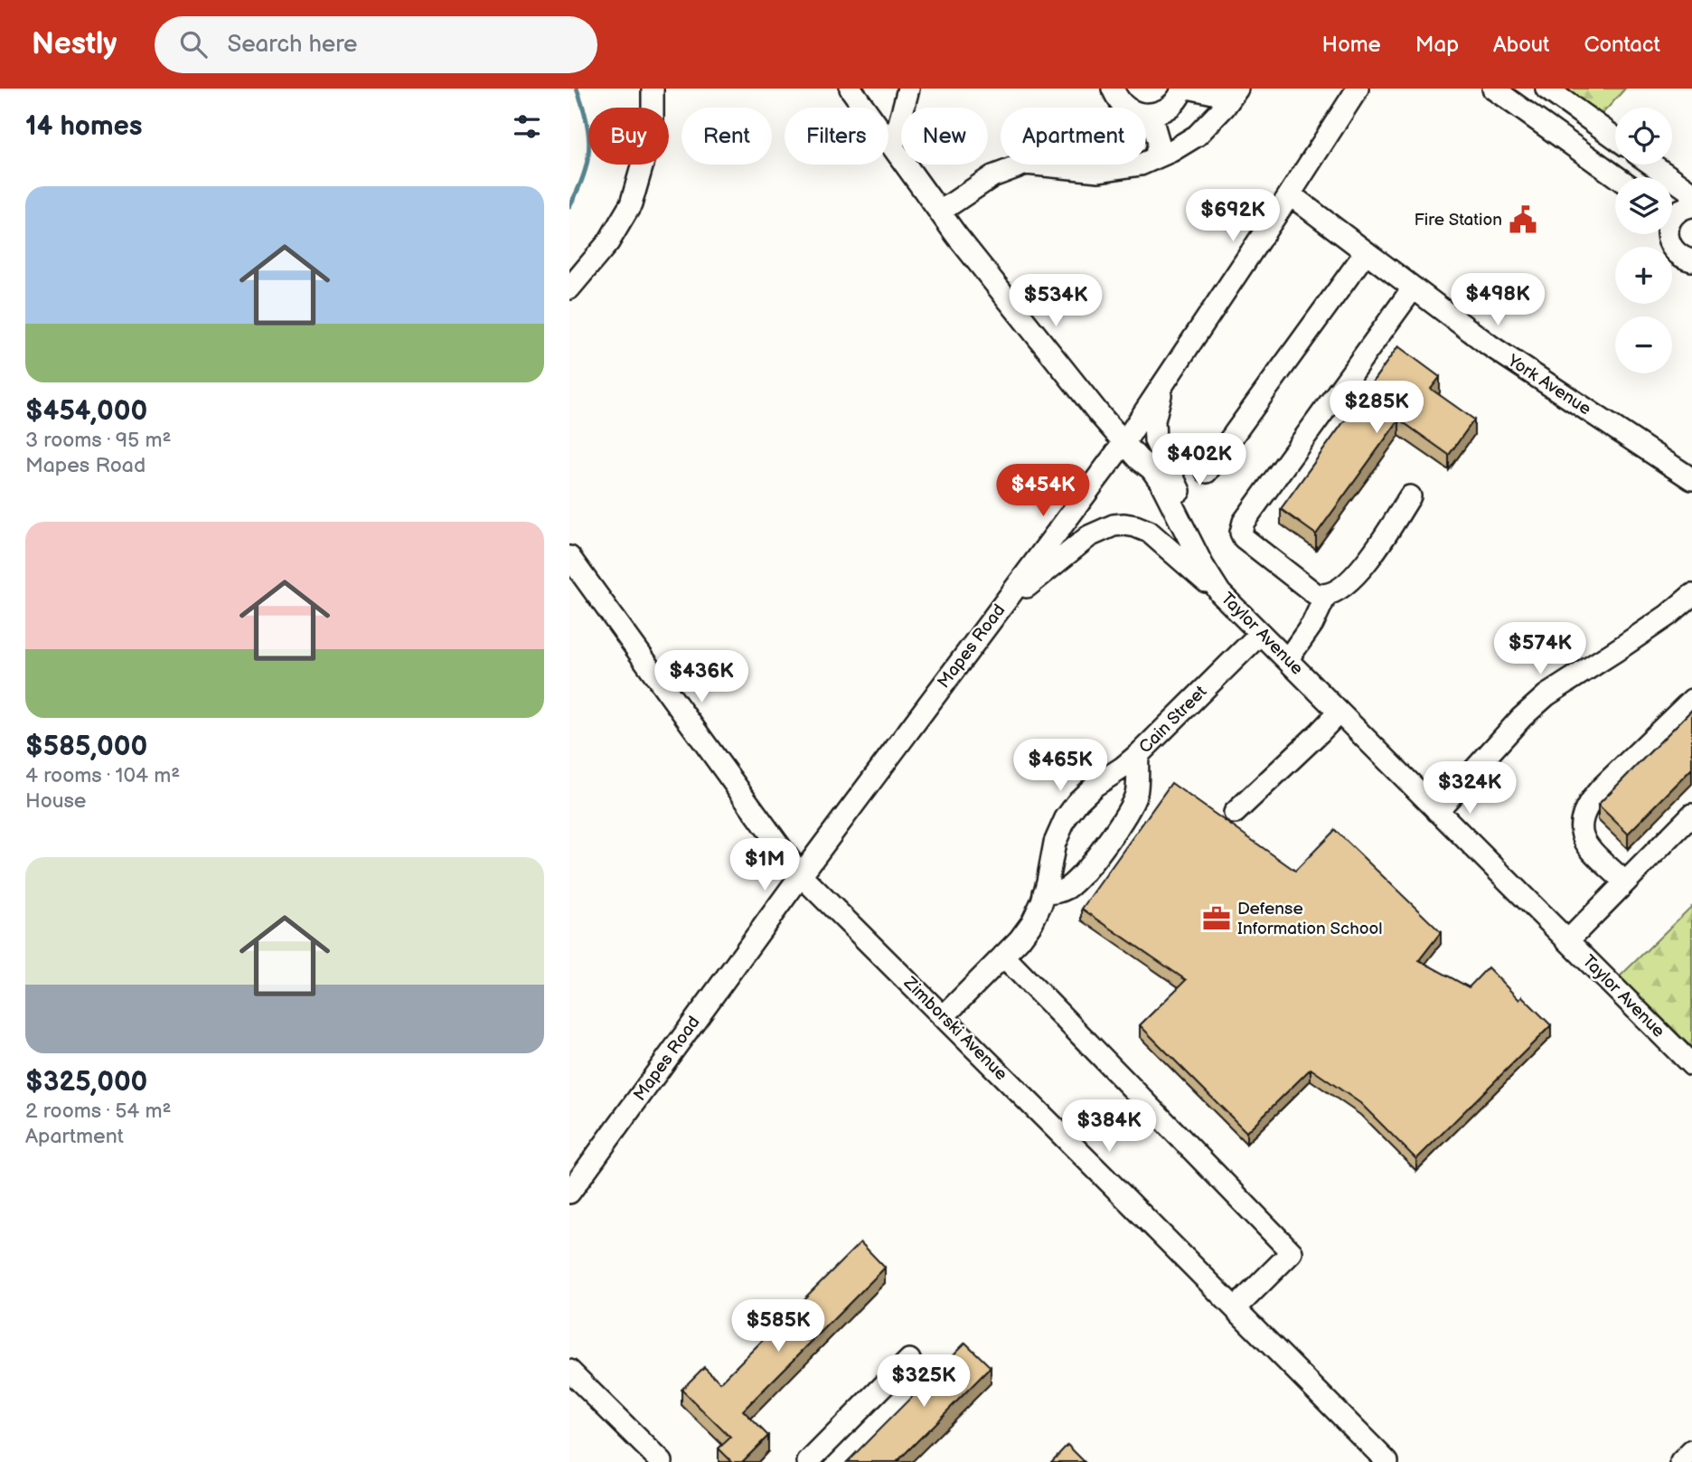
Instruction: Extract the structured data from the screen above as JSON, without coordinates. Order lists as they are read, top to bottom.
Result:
{
  "streets": {
    "street": [
      "York Avenue",
      "Taylor Avenue",
      "Mapes Road",
      "Cain Street",
      "Zimborski Avenue"
    ]
  },
  "crossings": [
    ["York Avenue", "Mapes Road"],
    ["Taylor Avenue", "Mapes Road"],
    ["Taylor Avenue", "Cain Street"],
    ["Mapes Road", "Zimborski Avenue"],
    ["Cain Street", "Zimborski Avenue"]
  ],
  "places": {
    "public building": ["Fire Station"],
    "office": ["Defense Information School"]
  },
  "page": {
    "header": "Nestly",
    "search": "Search here",
    "nav": [
      "Home",
      "Map",
      "About",
      "Contact"
    ],
    "heading": "14 homes",
    "map_buttons": ["+", "−"],
    "chip": [
      "Buy",
      "Rent",
      "Filters",
      "New",
      "Apartment"
    ],
    "list": [
      {
        "name": "$454,000",
        "note": "3 rooms · 95 m² · Mapes Road"
      },
      {
        "name": "$585,000",
        "note": "4 rooms · 104 m² · House"
      },
      {
        "name": "$325,000",
        "note": "2 rooms · 54 m² · Apartment"
      }
    ],
    "price": [
      "$692K",
      "$498K",
      "$534K",
      "$285K",
      "$402K",
      "$454K",
      "$574K",
      "$436K",
      "$465K",
      "$324K",
      "$1M",
      "$384K",
      "$585K",
      "$325K"
    ]
  }
}
